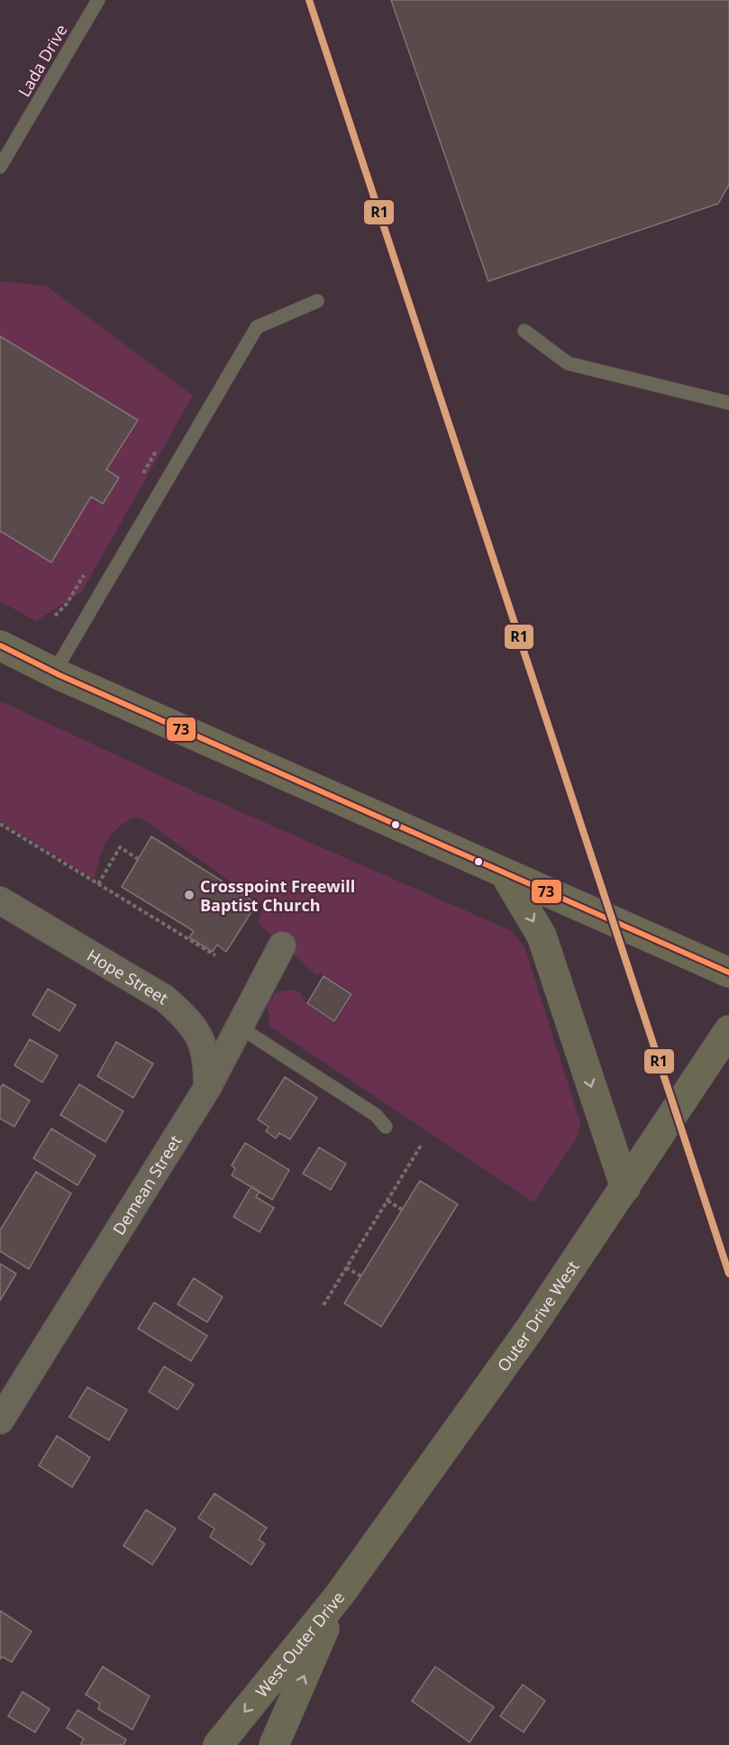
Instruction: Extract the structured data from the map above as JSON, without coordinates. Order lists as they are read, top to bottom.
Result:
{
  "streets": {
    "main road": ["Outer Drive West", "West Outer Drive"],
    "street": ["Hope Street", "Demean Street"],
    "lane": ["Lada Drive"]
  },
  "crossings": [
    ["Hope Street", "Demean Street"],
    ["Outer Drive West", "West Outer Drive"]
  ],
  "places": ["Crosspoint Freewill Baptist Church"],
  "lines": ["transit line R1", "transit line 73"]
}
